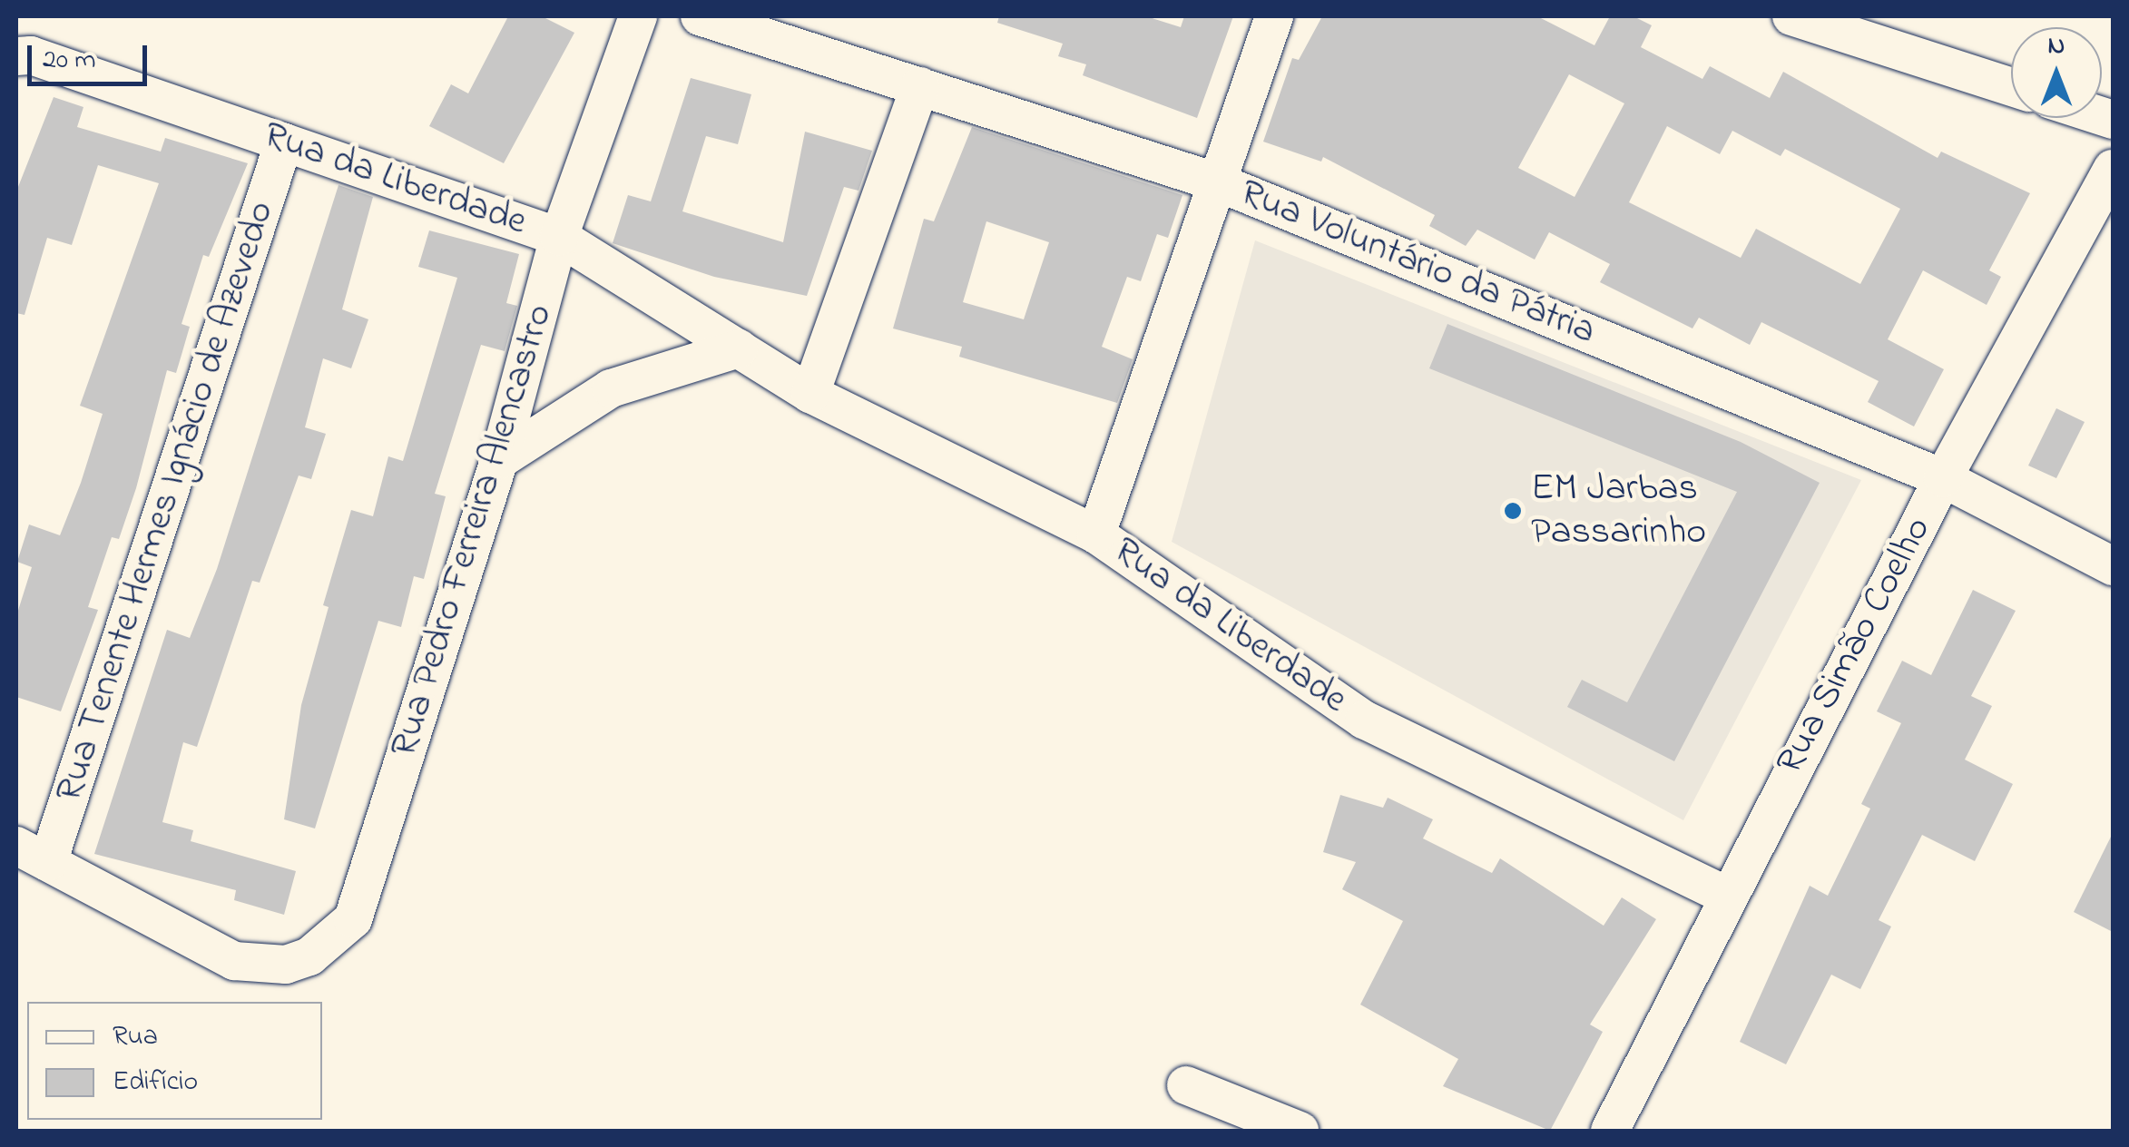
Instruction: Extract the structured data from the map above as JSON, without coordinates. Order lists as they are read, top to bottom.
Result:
{
  "streets": {
    "street": [
      "Rua da Liberdade",
      "Rua Voluntário da Pátria",
      "Rua Tenente Hermes Ignácio de Azevedo",
      "Rua Pedro Ferreira Alencastro",
      "Rua Simão Coelho"
    ]
  },
  "crossings": [
    ["Rua da Liberdade", "Rua Tenente Hermes Ignácio de Azevedo"],
    ["Rua da Liberdade", "Rua Pedro Ferreira Alencastro"],
    ["Rua da Liberdade", "Rua Simão Coelho"],
    ["Rua Voluntário da Pátria", "Rua Simão Coelho"],
    ["Rua Tenente Hermes Ignácio de Azevedo", "Rua Pedro Ferreira Alencastro"]
  ],
  "places": ["EM Jarbas Passarinho"],
  "legend": ["Rua", "Edifício"],
  "scale_bar": "20 m",
  "north": "top"
}
